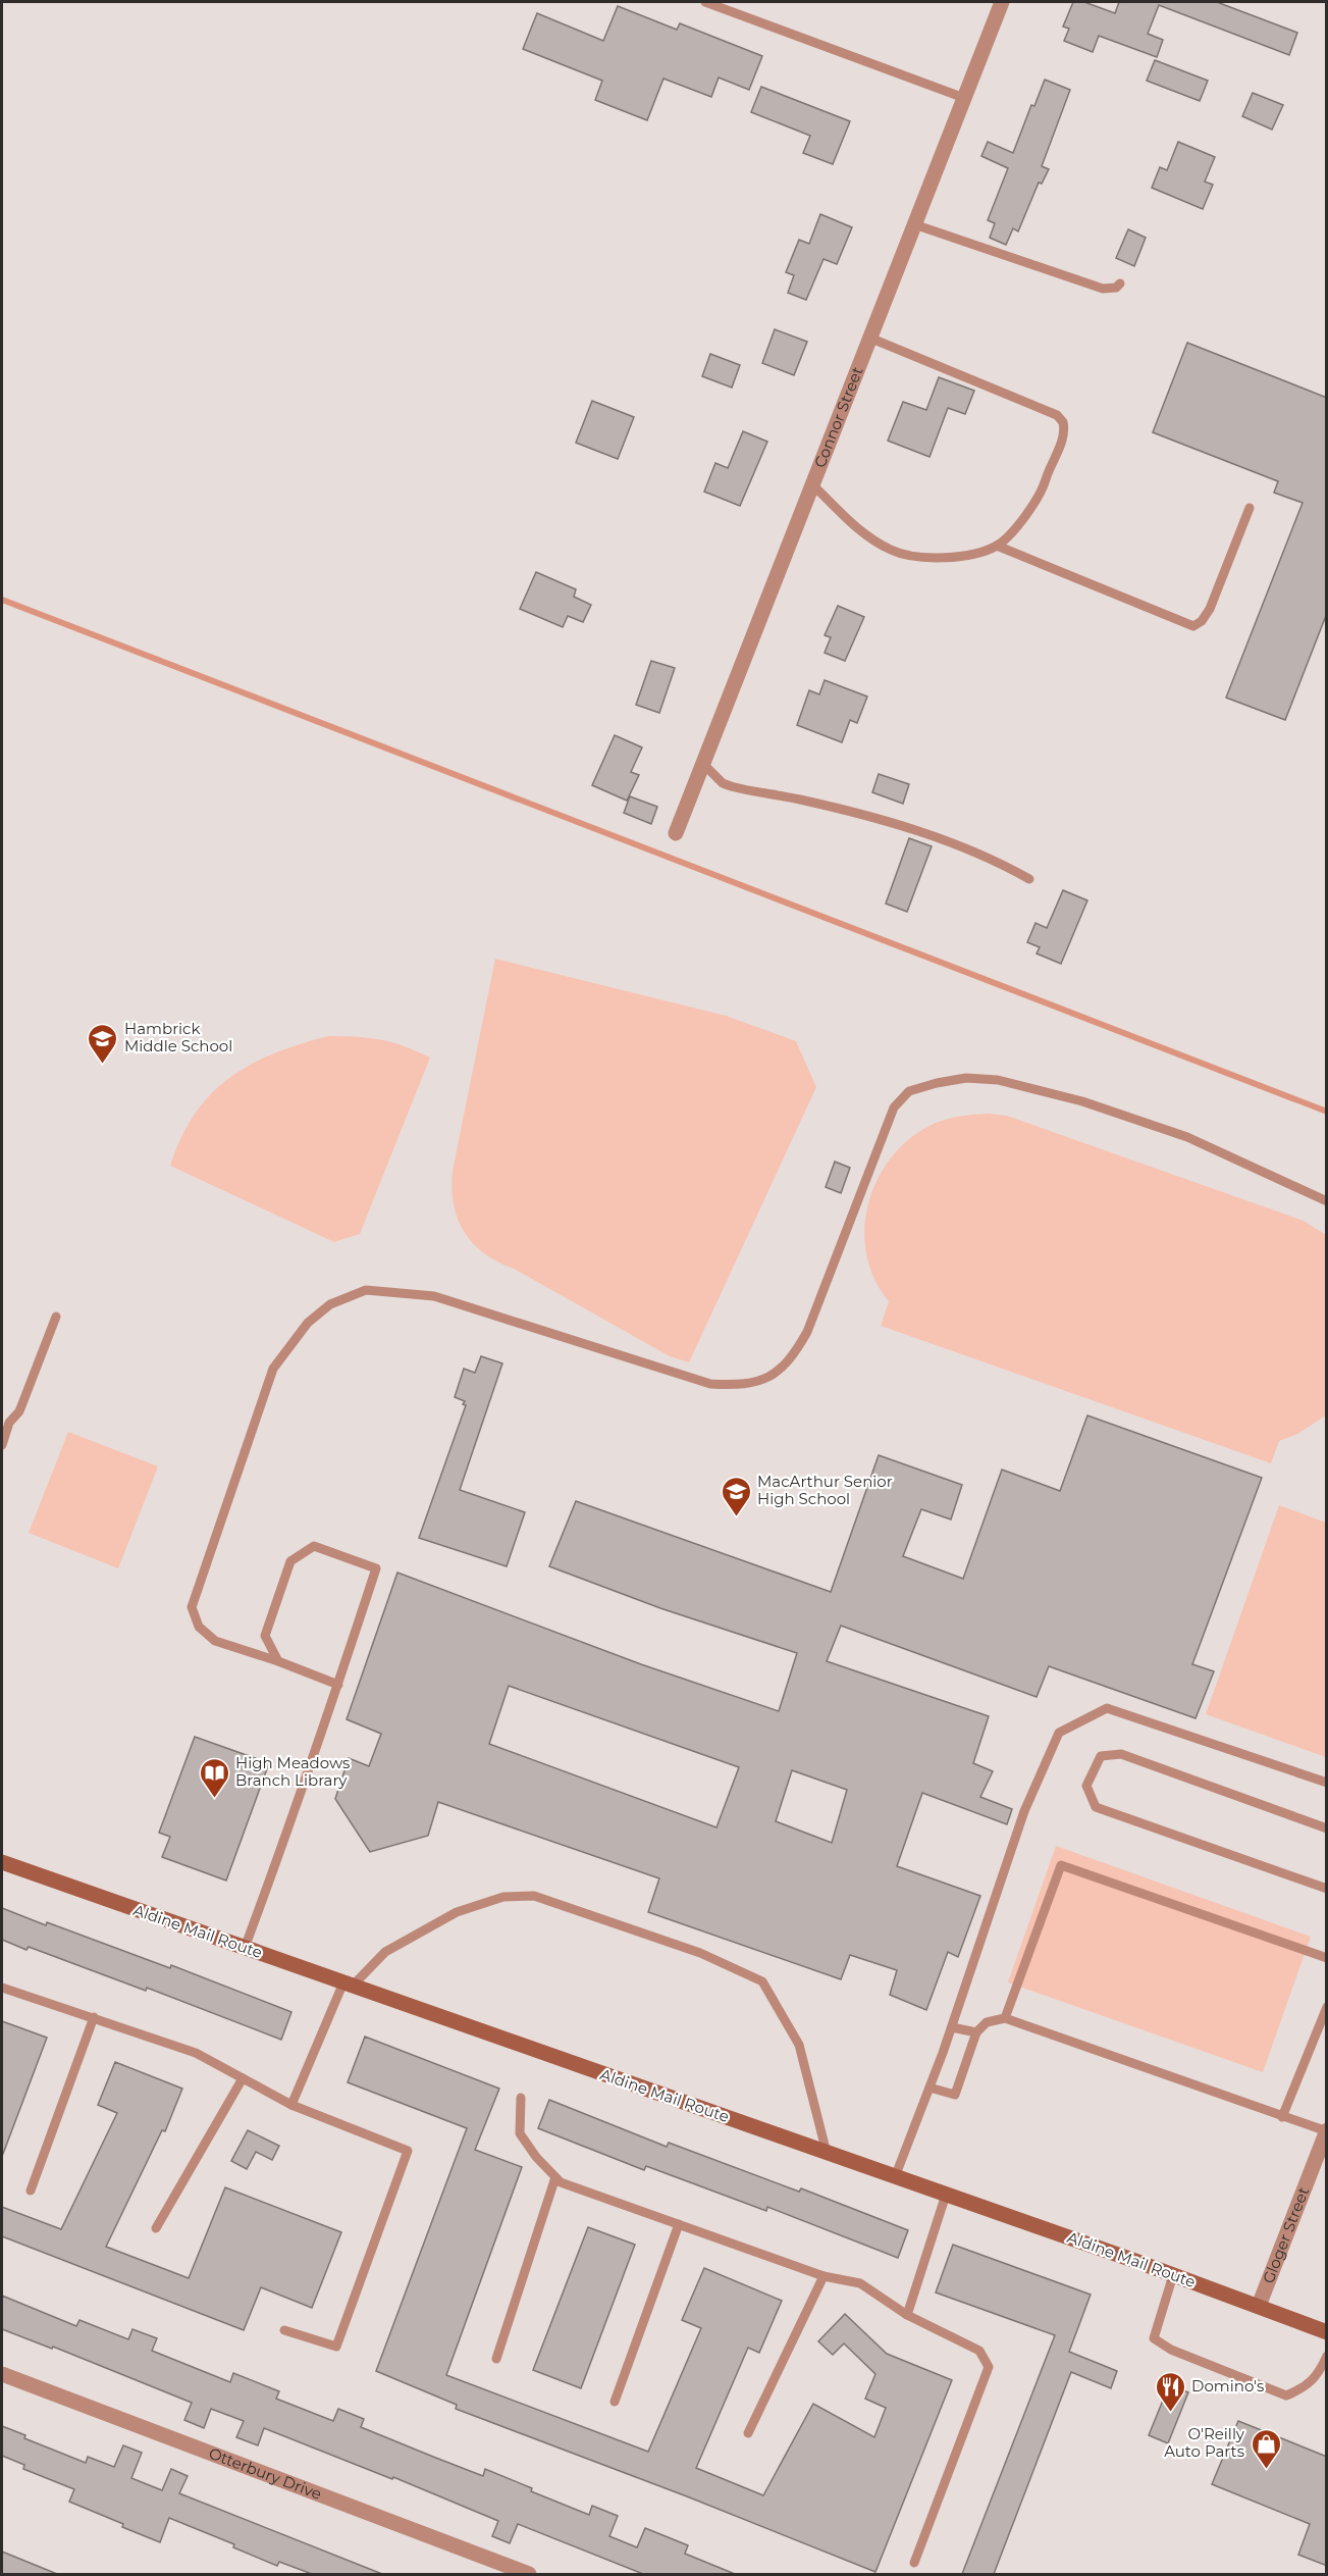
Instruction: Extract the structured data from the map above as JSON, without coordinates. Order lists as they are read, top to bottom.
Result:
{
  "streets": {
    "main road": ["Aldine Mail Route"],
    "street": ["Connor Street", "Gloger Street", "Otterbury Drive"]
  },
  "crossings": [
    ["Aldine Mail Route", "Gloger Street"]
  ],
  "places": {
    "school or university": ["Hambrick Middle School", "MacArthur Senior High School"],
    "library": ["High Meadows Branch Library"],
    "restaurant": ["Domino's"],
    "shop": ["O'Reilly Auto Parts"]
  }
}
